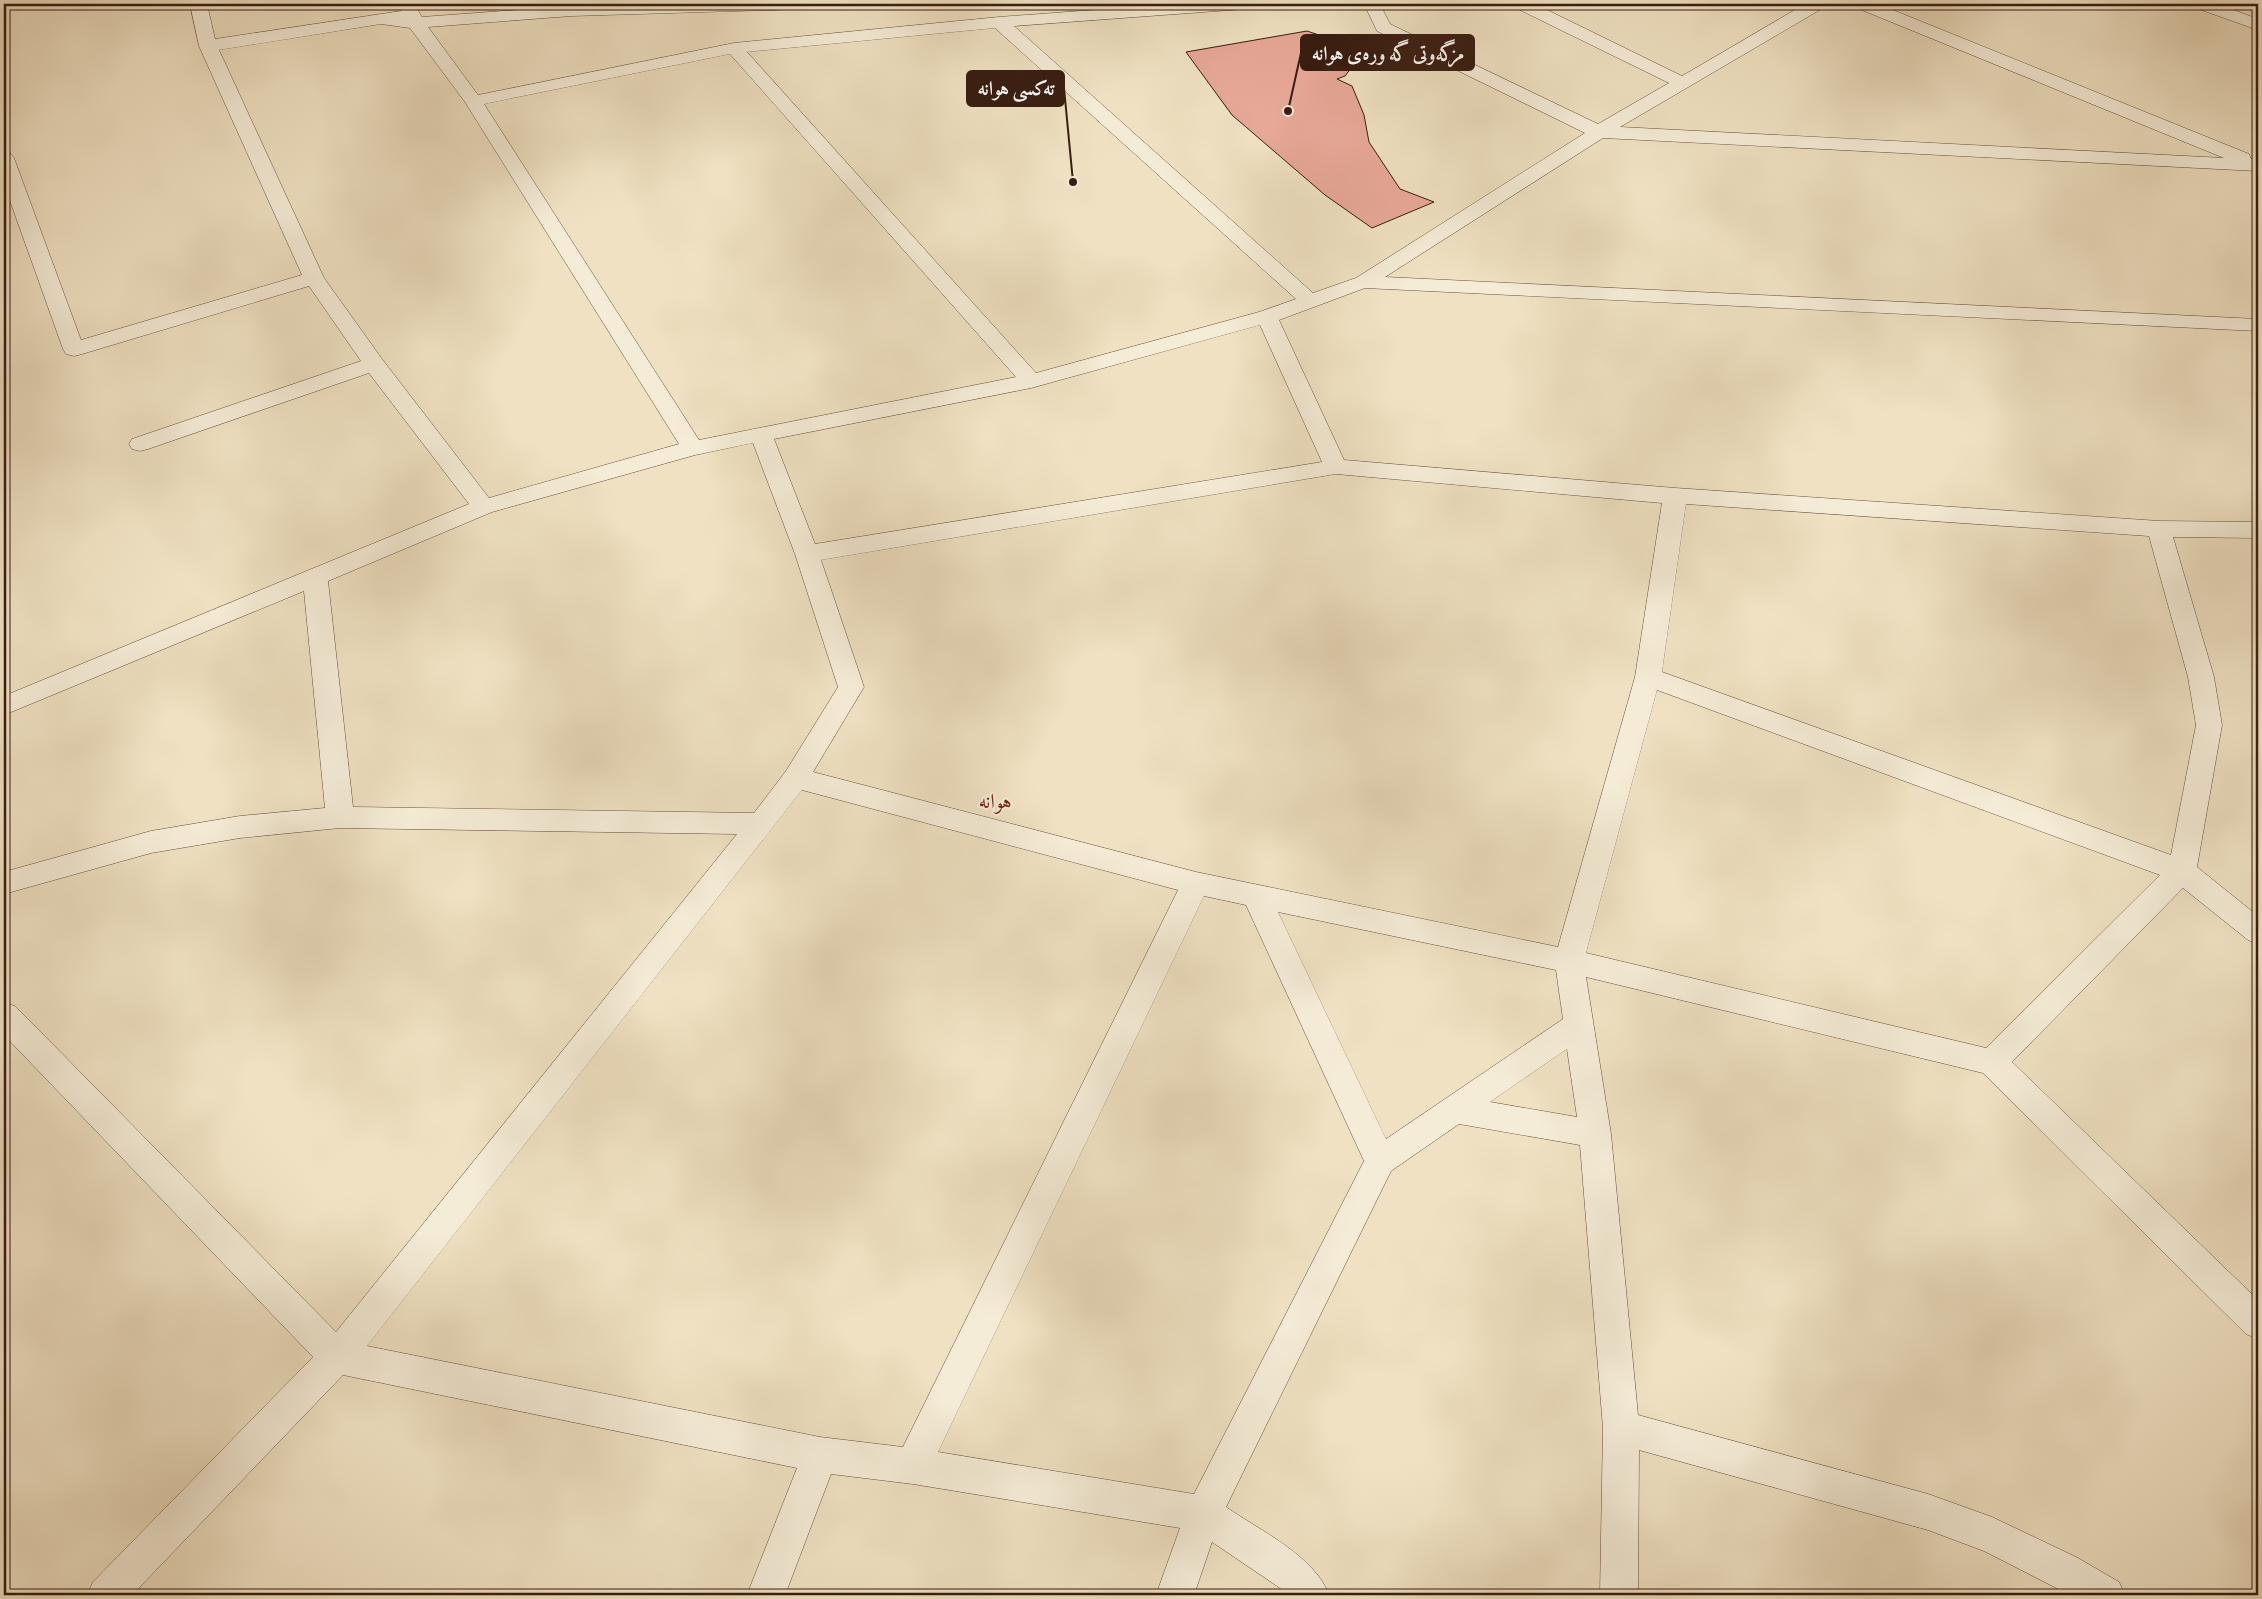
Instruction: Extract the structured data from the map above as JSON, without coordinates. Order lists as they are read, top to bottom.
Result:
{
  "districts": ["هوانە"],
  "places": ["مزگەوتی گە ورەی هوانە", "تەکسی هوانە"]
}
